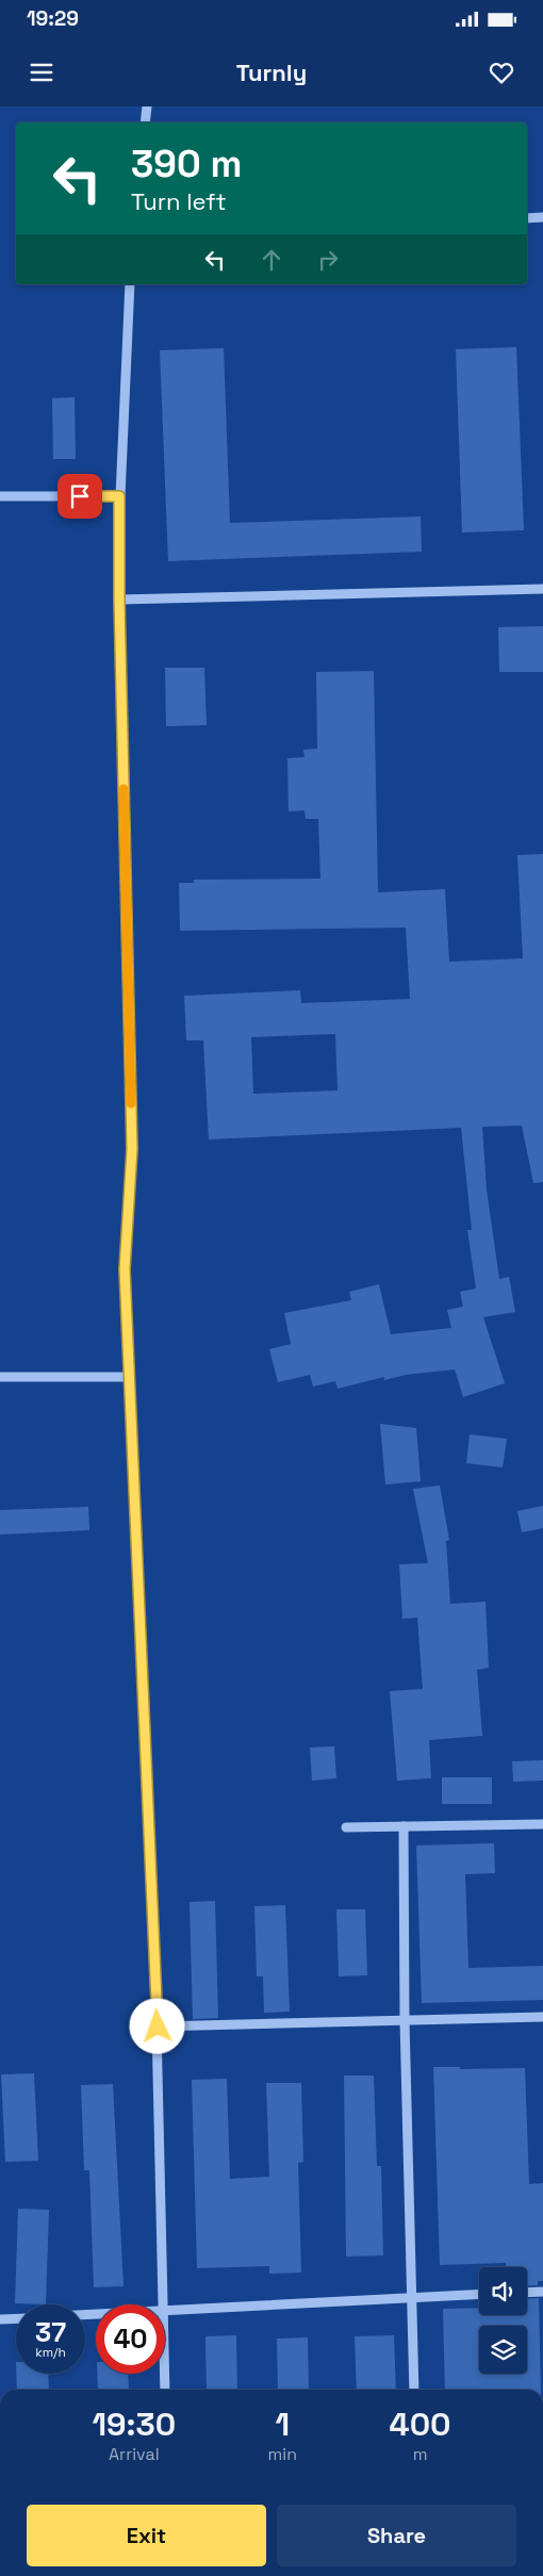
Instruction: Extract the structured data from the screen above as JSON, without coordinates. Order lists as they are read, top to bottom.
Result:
{
  "page": {
    "status": "19:29",
    "header": "Turnly",
    "turn": ["390 m", "Turn left"],
    "speed": "37 km/h",
    "limit": "40",
    "eta": [
      "19:30",
      "Arrival",
      "1",
      "min",
      "400",
      "m"
    ],
    "buttons": ["Exit", "Share"]
  }
}
